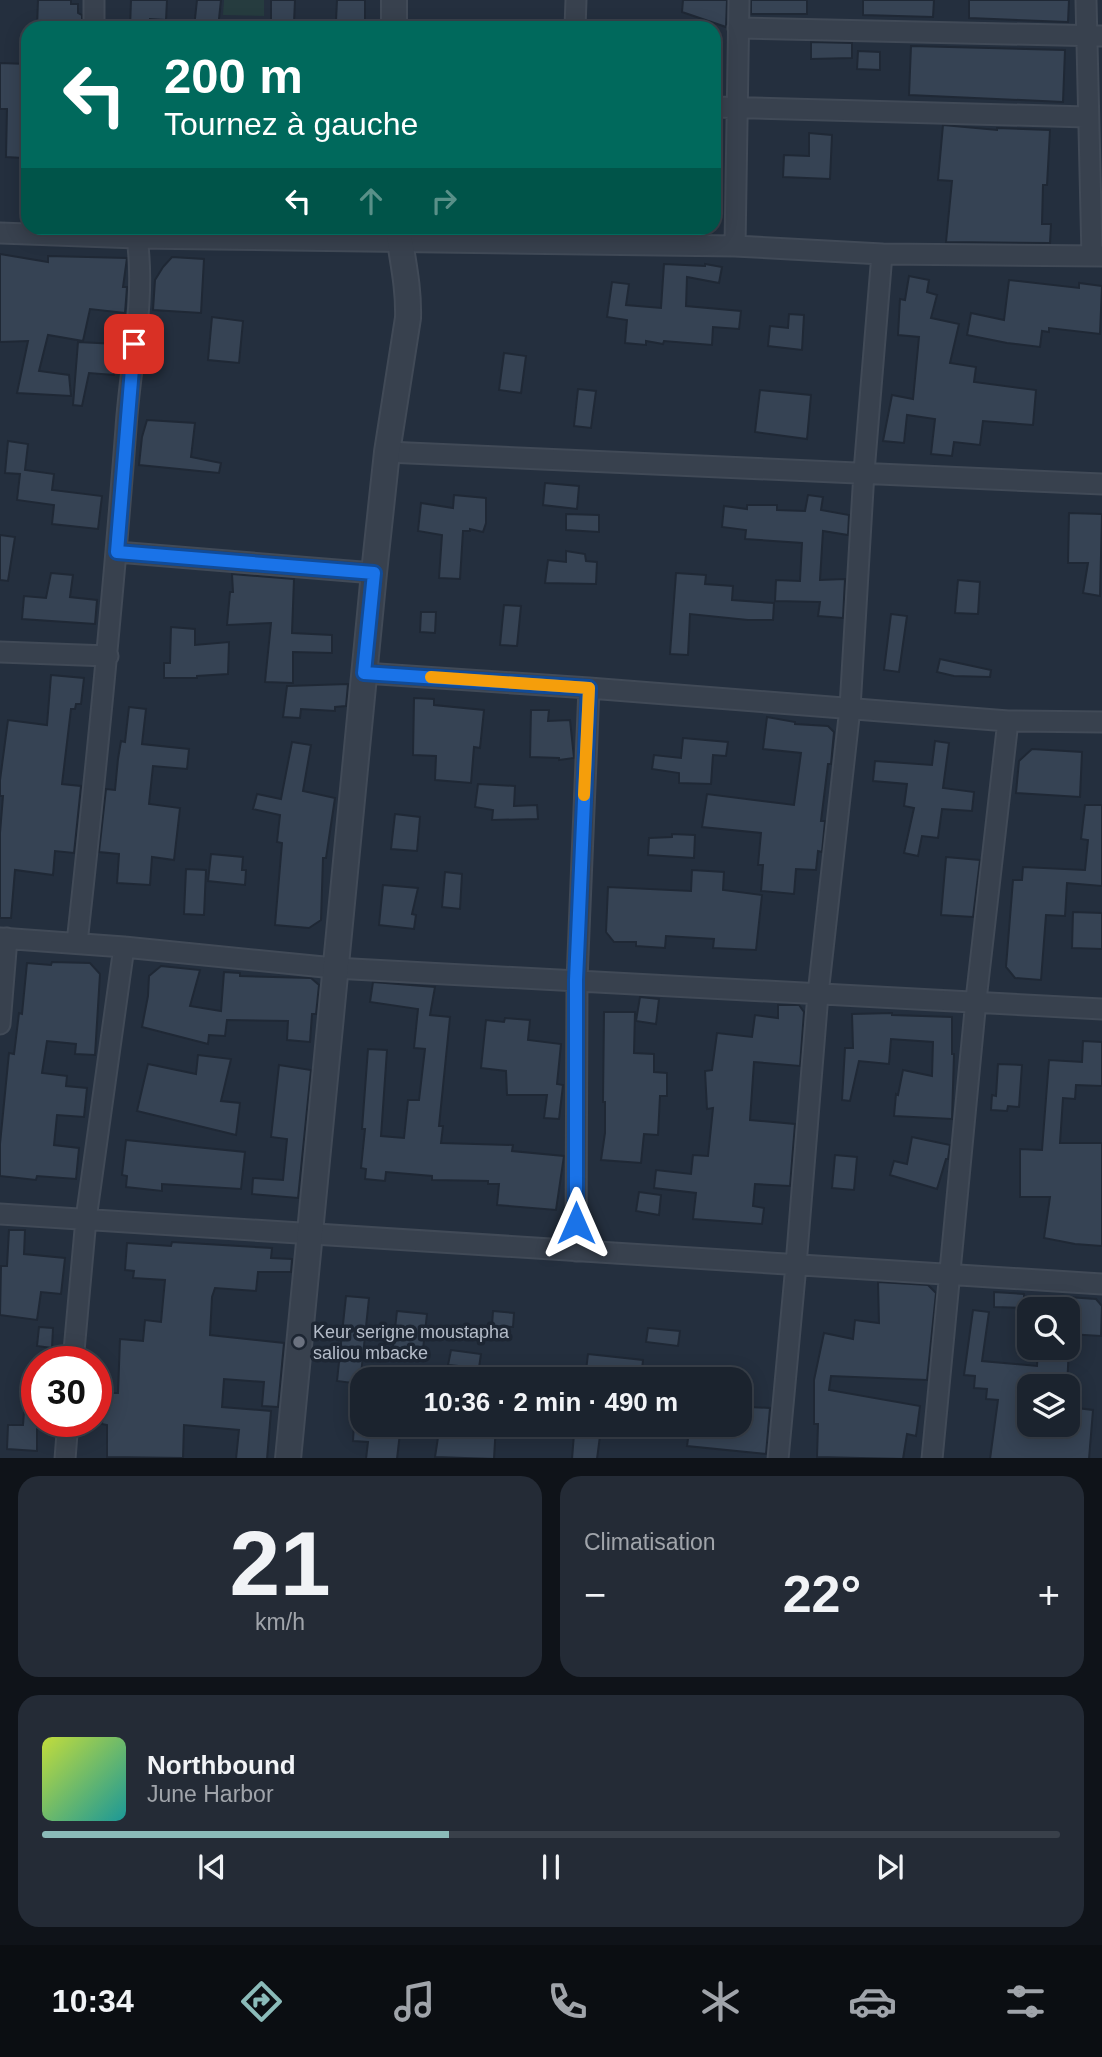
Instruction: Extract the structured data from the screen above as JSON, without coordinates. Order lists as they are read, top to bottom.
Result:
{
  "places": ["Keur serigne moustapha saliou mbacke"],
  "page": {
    "turn": ["200 m", "Tournez à gauche"],
    "limit": "30",
    "trip": "10:36 · 2 min · 490 m",
    "tile": [
      ["21", "km/h"],
      "Climatisation"
    ],
    "heat": ["−", "22°", "+"],
    "song": ["Northbound", "June Harbor"],
    "tabs": "10:34"
  }
}
